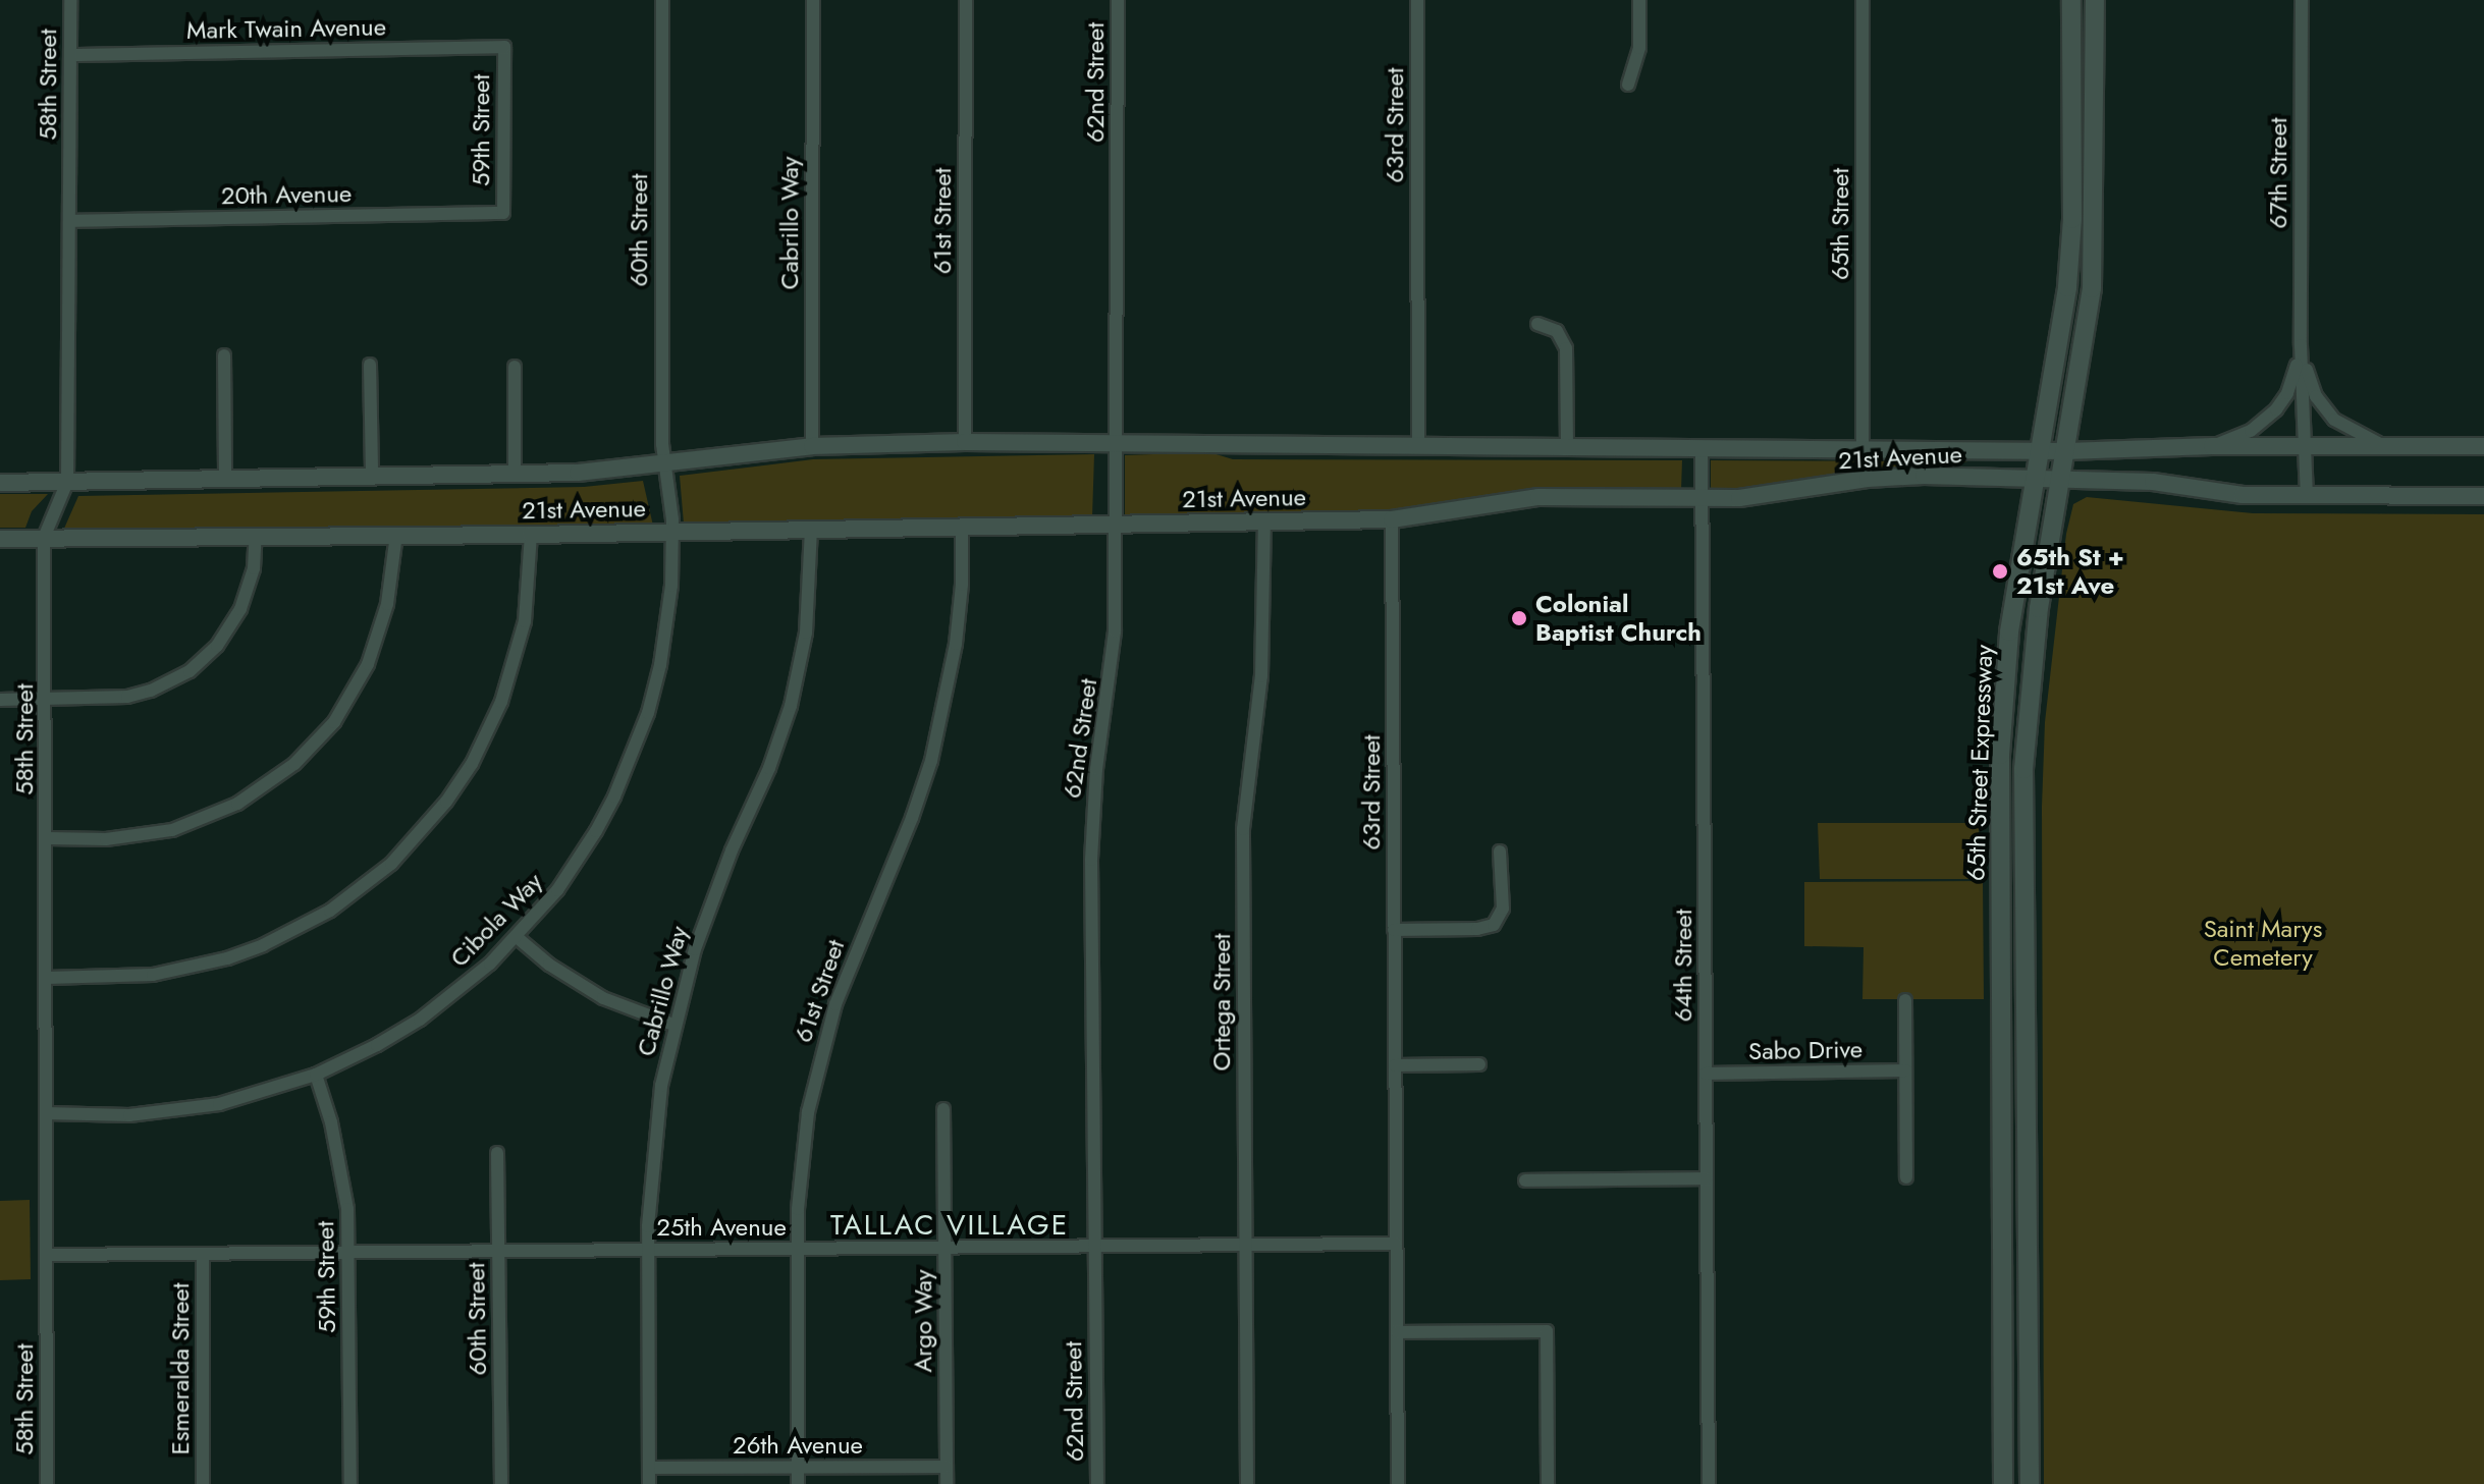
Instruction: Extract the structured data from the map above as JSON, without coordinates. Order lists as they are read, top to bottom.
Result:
{
  "streets": {
    "main road": ["65th Street Expressway"],
    "street": [
      "Mark Twain Avenue",
      "62nd Street",
      "58th Street",
      "63rd Street",
      "59th Street",
      "67th Street",
      "20th Avenue",
      "61st Street",
      "Cabrillo Way",
      "65th Street",
      "60th Street",
      "21st Avenue",
      "Cibola Way",
      "64th Street",
      "Ortega Street",
      "Sabo Drive",
      "25th Avenue",
      "Argo Way",
      "Esmeralda Street",
      "26th Avenue"
    ]
  },
  "crossings": [
    ["Mark Twain Avenue", "58th Street"],
    ["Mark Twain Avenue", "59th Street"],
    ["62nd Street", "21st Avenue"],
    ["62nd Street", "25th Avenue"],
    ["58th Street", "20th Avenue"],
    ["58th Street", "21st Avenue"],
    ["58th Street", "Cibola Way"],
    ["58th Street", "25th Avenue"],
    ["63rd Street", "21st Avenue"],
    ["63rd Street", "25th Avenue"],
    ["59th Street", "20th Avenue"],
    ["59th Street", "Cibola Way"],
    ["59th Street", "25th Avenue"],
    ["67th Street", "21st Avenue"],
    ["61st Street", "21st Avenue"],
    ["61st Street", "25th Avenue"],
    ["61st Street", "26th Avenue"],
    ["Cabrillo Way", "21st Avenue"],
    ["Cabrillo Way", "25th Avenue"],
    ["Cabrillo Way", "26th Avenue"],
    ["65th Street", "21st Avenue"],
    ["60th Street", "21st Avenue"],
    ["60th Street", "Cibola Way"],
    ["60th Street", "25th Avenue"],
    ["21st Avenue", "65th Street Expressway"],
    ["21st Avenue", "Cibola Way"],
    ["21st Avenue", "64th Street"],
    ["21st Avenue", "Ortega Street"],
    ["64th Street", "Sabo Drive"],
    ["Ortega Street", "25th Avenue"],
    ["25th Avenue", "Argo Way"],
    ["25th Avenue", "Esmeralda Street"],
    ["Argo Way", "26th Avenue"]
  ],
  "districts": ["TALLAC VILLAGE"],
  "parks": ["Saint Marys Cemetery"],
  "places": ["65th St + 21st Ave", "Colonial Baptist Church"]
}
